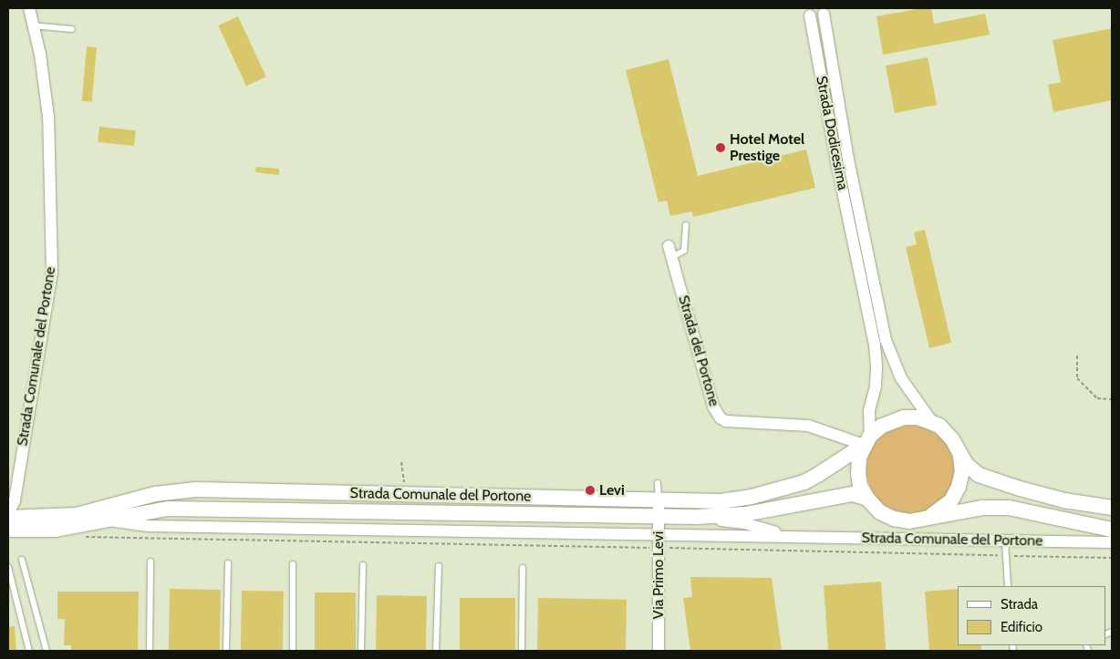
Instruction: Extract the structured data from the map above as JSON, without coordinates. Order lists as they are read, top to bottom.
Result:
{
  "streets": {
    "street": [
      "Strada Dodicesima",
      "Strada del Portone",
      "Strada Comunale del Portone",
      "Via Primo Levi"
    ]
  },
  "crossings": [
    ["Strada Dodicesima", "Strada del Portone"],
    ["Strada Dodicesima", "Strada Comunale del Portone"],
    ["Strada del Portone", "Strada Comunale del Portone"],
    ["Strada Comunale del Portone", "Via Primo Levi"]
  ],
  "places": ["Hotel Motel Prestige", "Levi"],
  "legend": ["Strada", "Edificio"]
}
